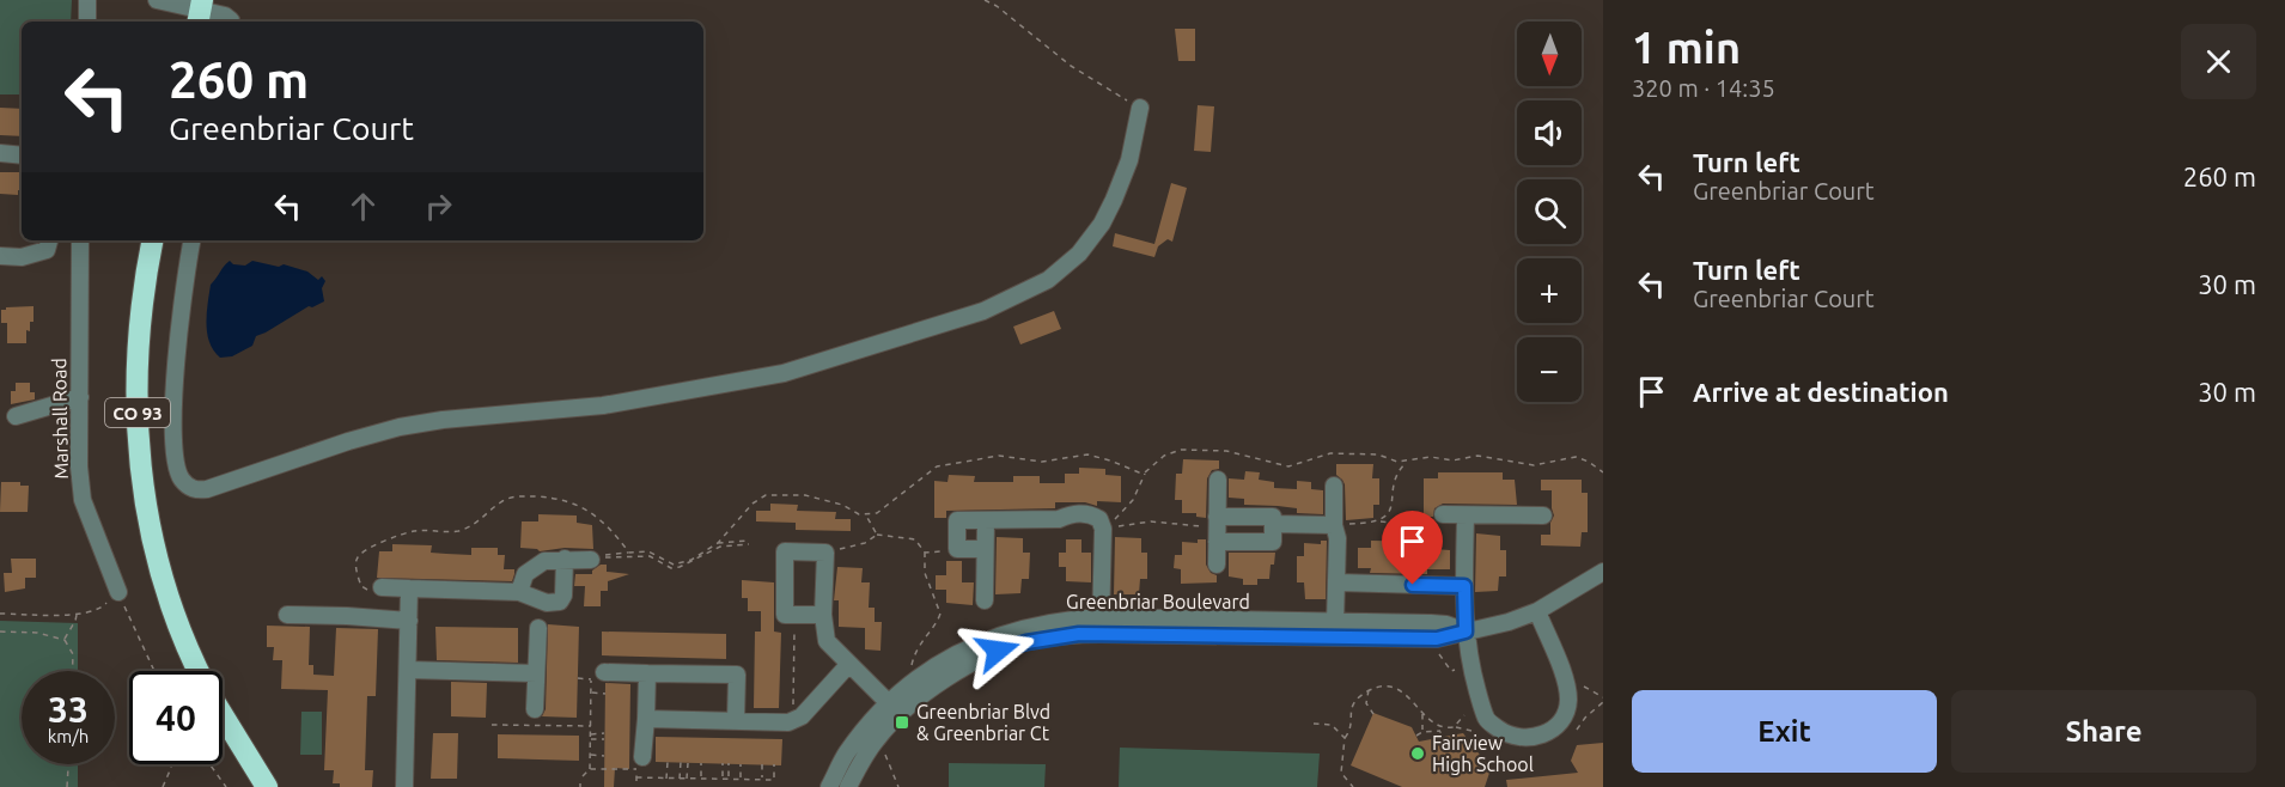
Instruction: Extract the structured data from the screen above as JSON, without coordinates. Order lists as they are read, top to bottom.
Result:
{
  "streets": {
    "highway": ["CO 93"],
    "street": ["Marshall Road", "Greenbriar Boulevard"]
  },
  "places": {
    "transit": ["Greenbriar Blvd & Greenbriar Ct"],
    "other": ["Fairview High School"]
  },
  "north": "bottom",
  "page": {
    "heading": ["1 min", "320 m · 14:35"],
    "map_buttons": ["+", "−"],
    "turn": ["260 m", "Greenbriar Court"],
    "list": [
      {
        "name": "Turn left",
        "note": "Greenbriar Court",
        "value": "260 m"
      },
      {
        "name": "Turn left",
        "note": "Greenbriar Court",
        "value": "30 m"
      },
      {
        "name": "Arrive at destination",
        "value": "30 m"
      }
    ],
    "speed": "33 km/h",
    "limit": "40",
    "buttons": ["Exit", "Share"]
  }
}
